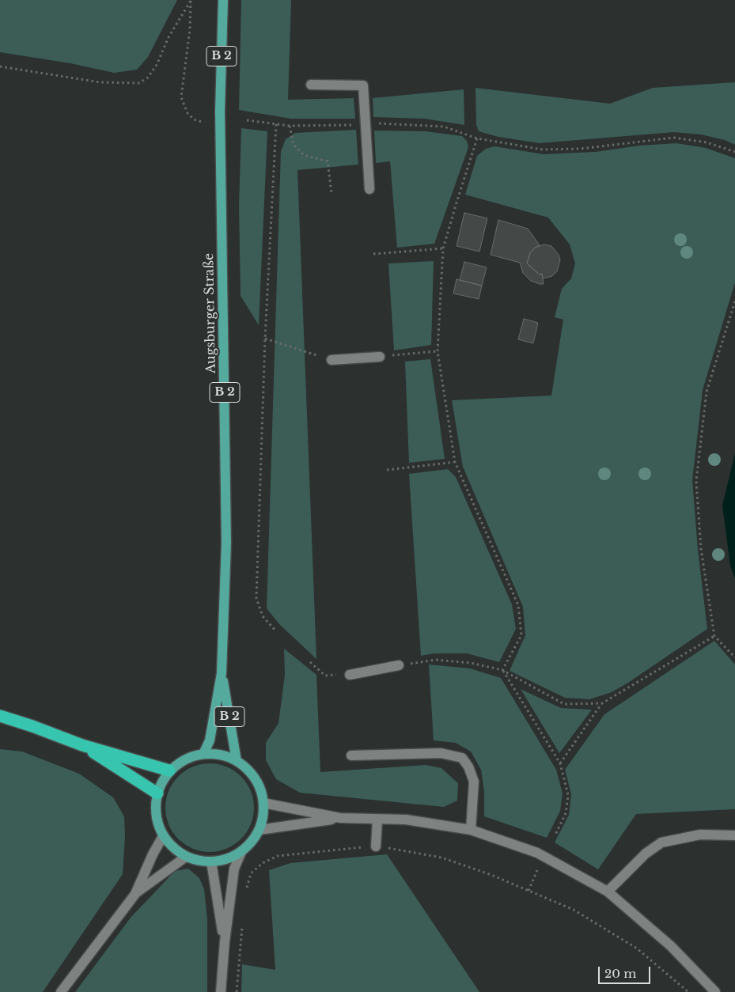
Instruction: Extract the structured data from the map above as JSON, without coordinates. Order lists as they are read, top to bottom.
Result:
{
  "streets": {
    "main road": ["B 2", "Augsburger Straße"]
  },
  "scale_bar": "20 m"
}
